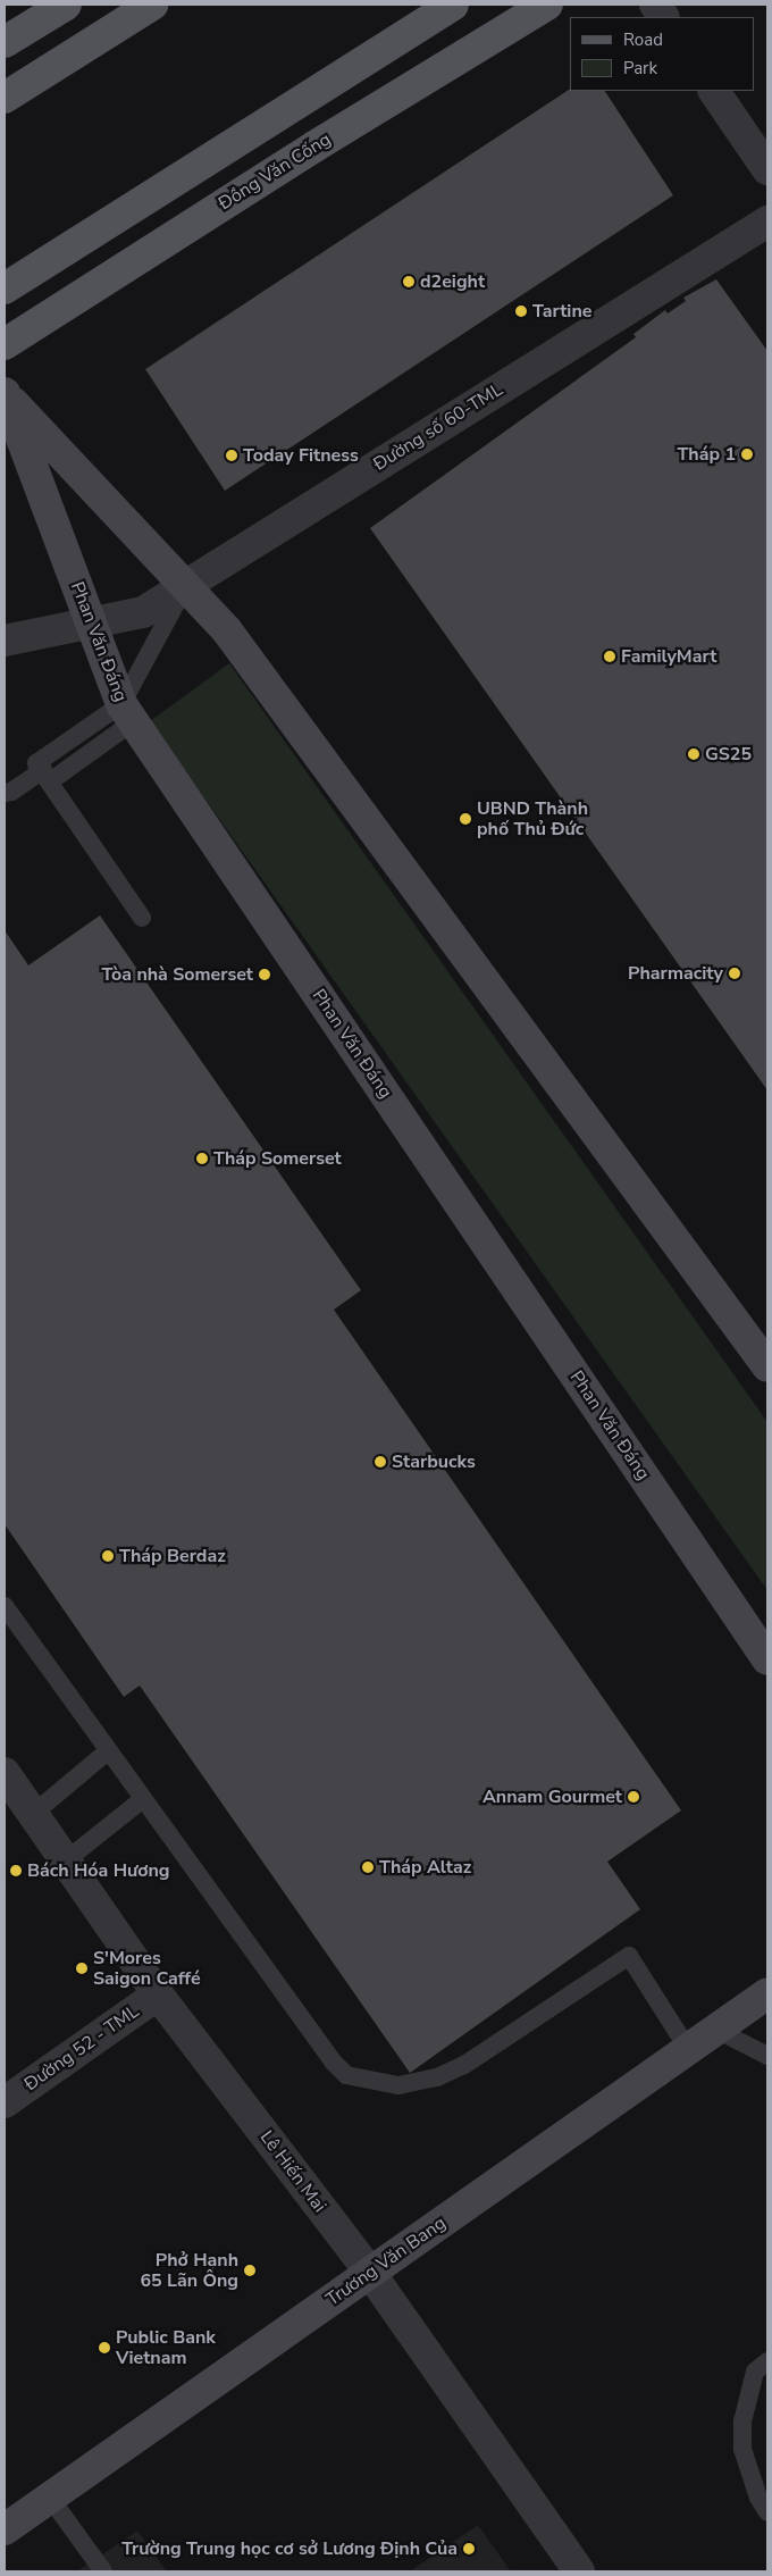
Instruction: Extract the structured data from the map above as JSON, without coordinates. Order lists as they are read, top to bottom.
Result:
{
  "streets": {
    "main road": ["Đồng Văn Cống"],
    "street": [
      "Đường số 60-TML",
      "Phan Văn Đáng",
      "Đường 52 - TML",
      "Lê Hiến Mai",
      "Trương Văn Bang"
    ]
  },
  "crossings": [
    ["Đường số 60-TML", "Phan Văn Đáng"],
    ["Đường 52 - TML", "Lê Hiến Mai"],
    ["Lê Hiến Mai", "Trương Văn Bang"]
  ],
  "places": [
    "d2eight",
    "Tartine",
    "Tháp 1",
    "Today Fitness",
    "FamilyMart",
    "GS25",
    "UBND Thành phố Thủ Đức",
    "Pharmacity",
    "Tòa nhà Somerset",
    "Tháp Somerset",
    "Starbucks",
    "Tháp Berdaz",
    "Annam Gourmet",
    "Tháp Altaz",
    "Bách Hóa Hương",
    "S'Mores Saigon Caffé",
    "Phở Hạnh 65 Lãn Ông",
    "Public Bank Vietnam",
    "Trường Trung học cơ sở Lương Định Của"
  ],
  "legend": ["Road", "Park"]
}
